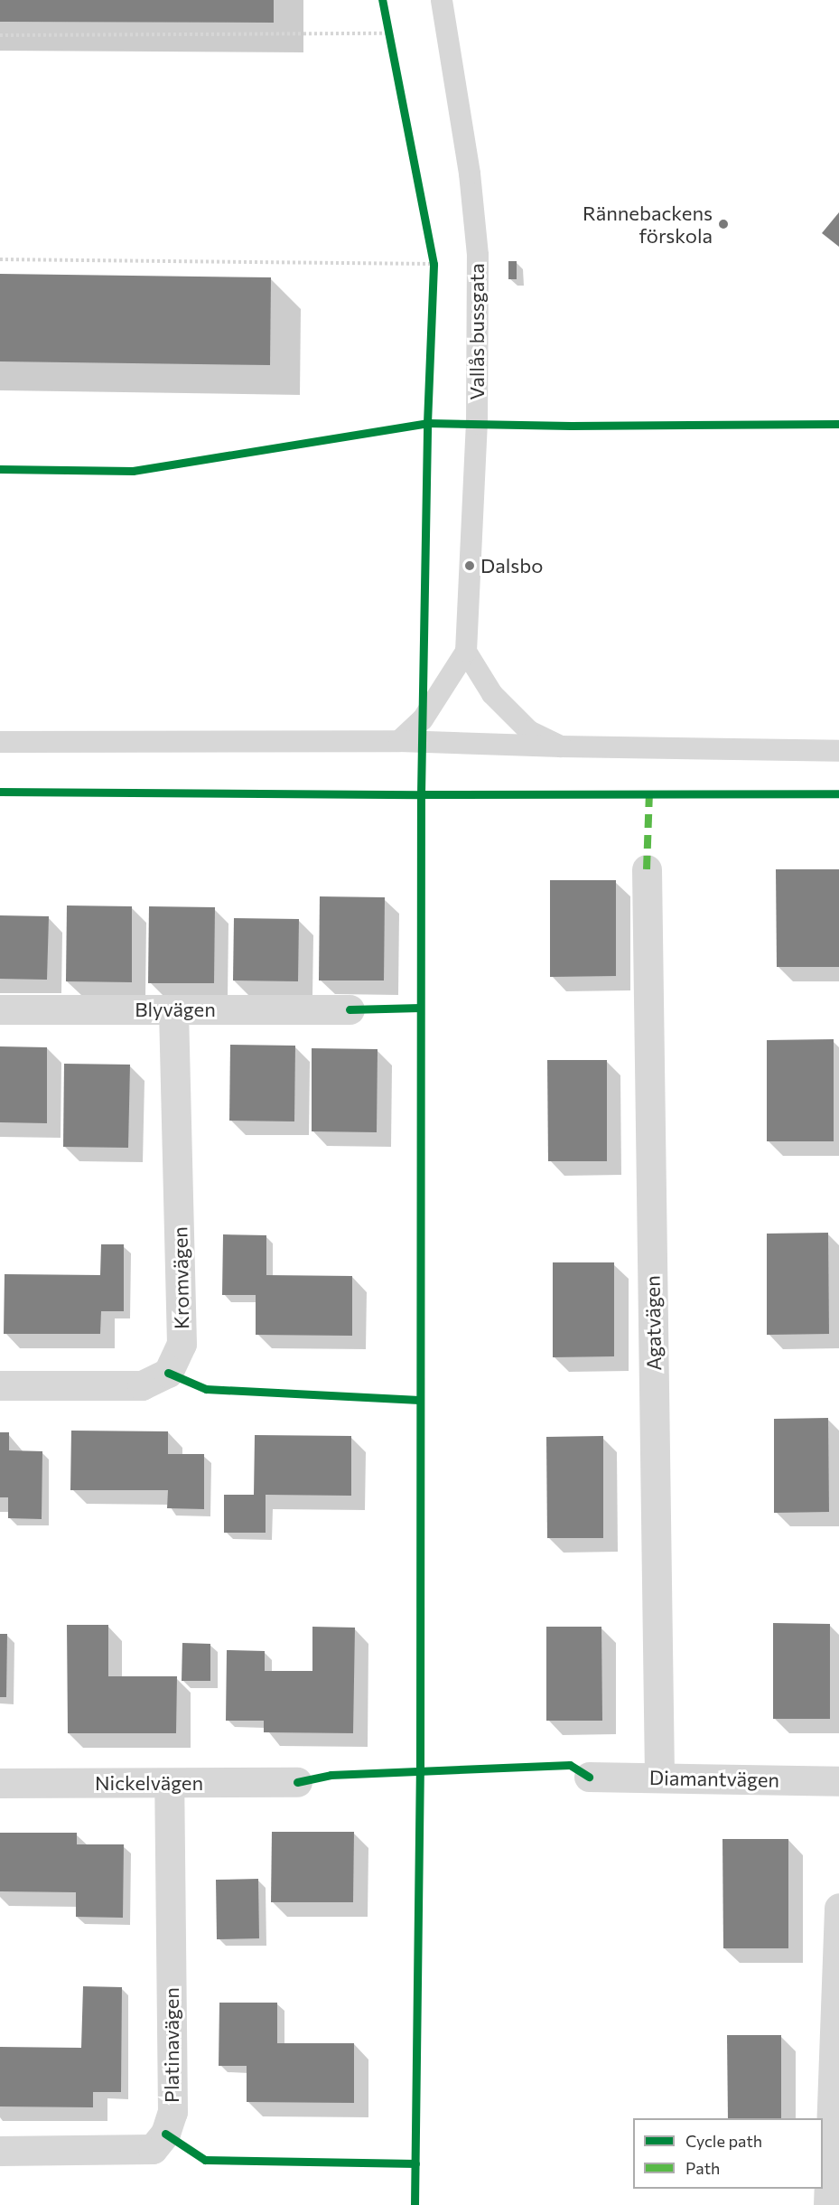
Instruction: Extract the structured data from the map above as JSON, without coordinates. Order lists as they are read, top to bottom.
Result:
{
  "streets": {
    "street": [
      "Blyvägen",
      "Kromvägen",
      "Agatvägen",
      "Diamantvägen",
      "Nickelvägen",
      "Platinavägen"
    ],
    "lane": ["Vallås bussgata"]
  },
  "crossings": [
    ["Blyvägen", "Kromvägen"],
    ["Agatvägen", "Diamantvägen"],
    ["Nickelvägen", "Platinavägen"]
  ],
  "places": ["Rännebackens förskola", "Dalsbo"],
  "legend": ["Cycle path", "Path"]
}
